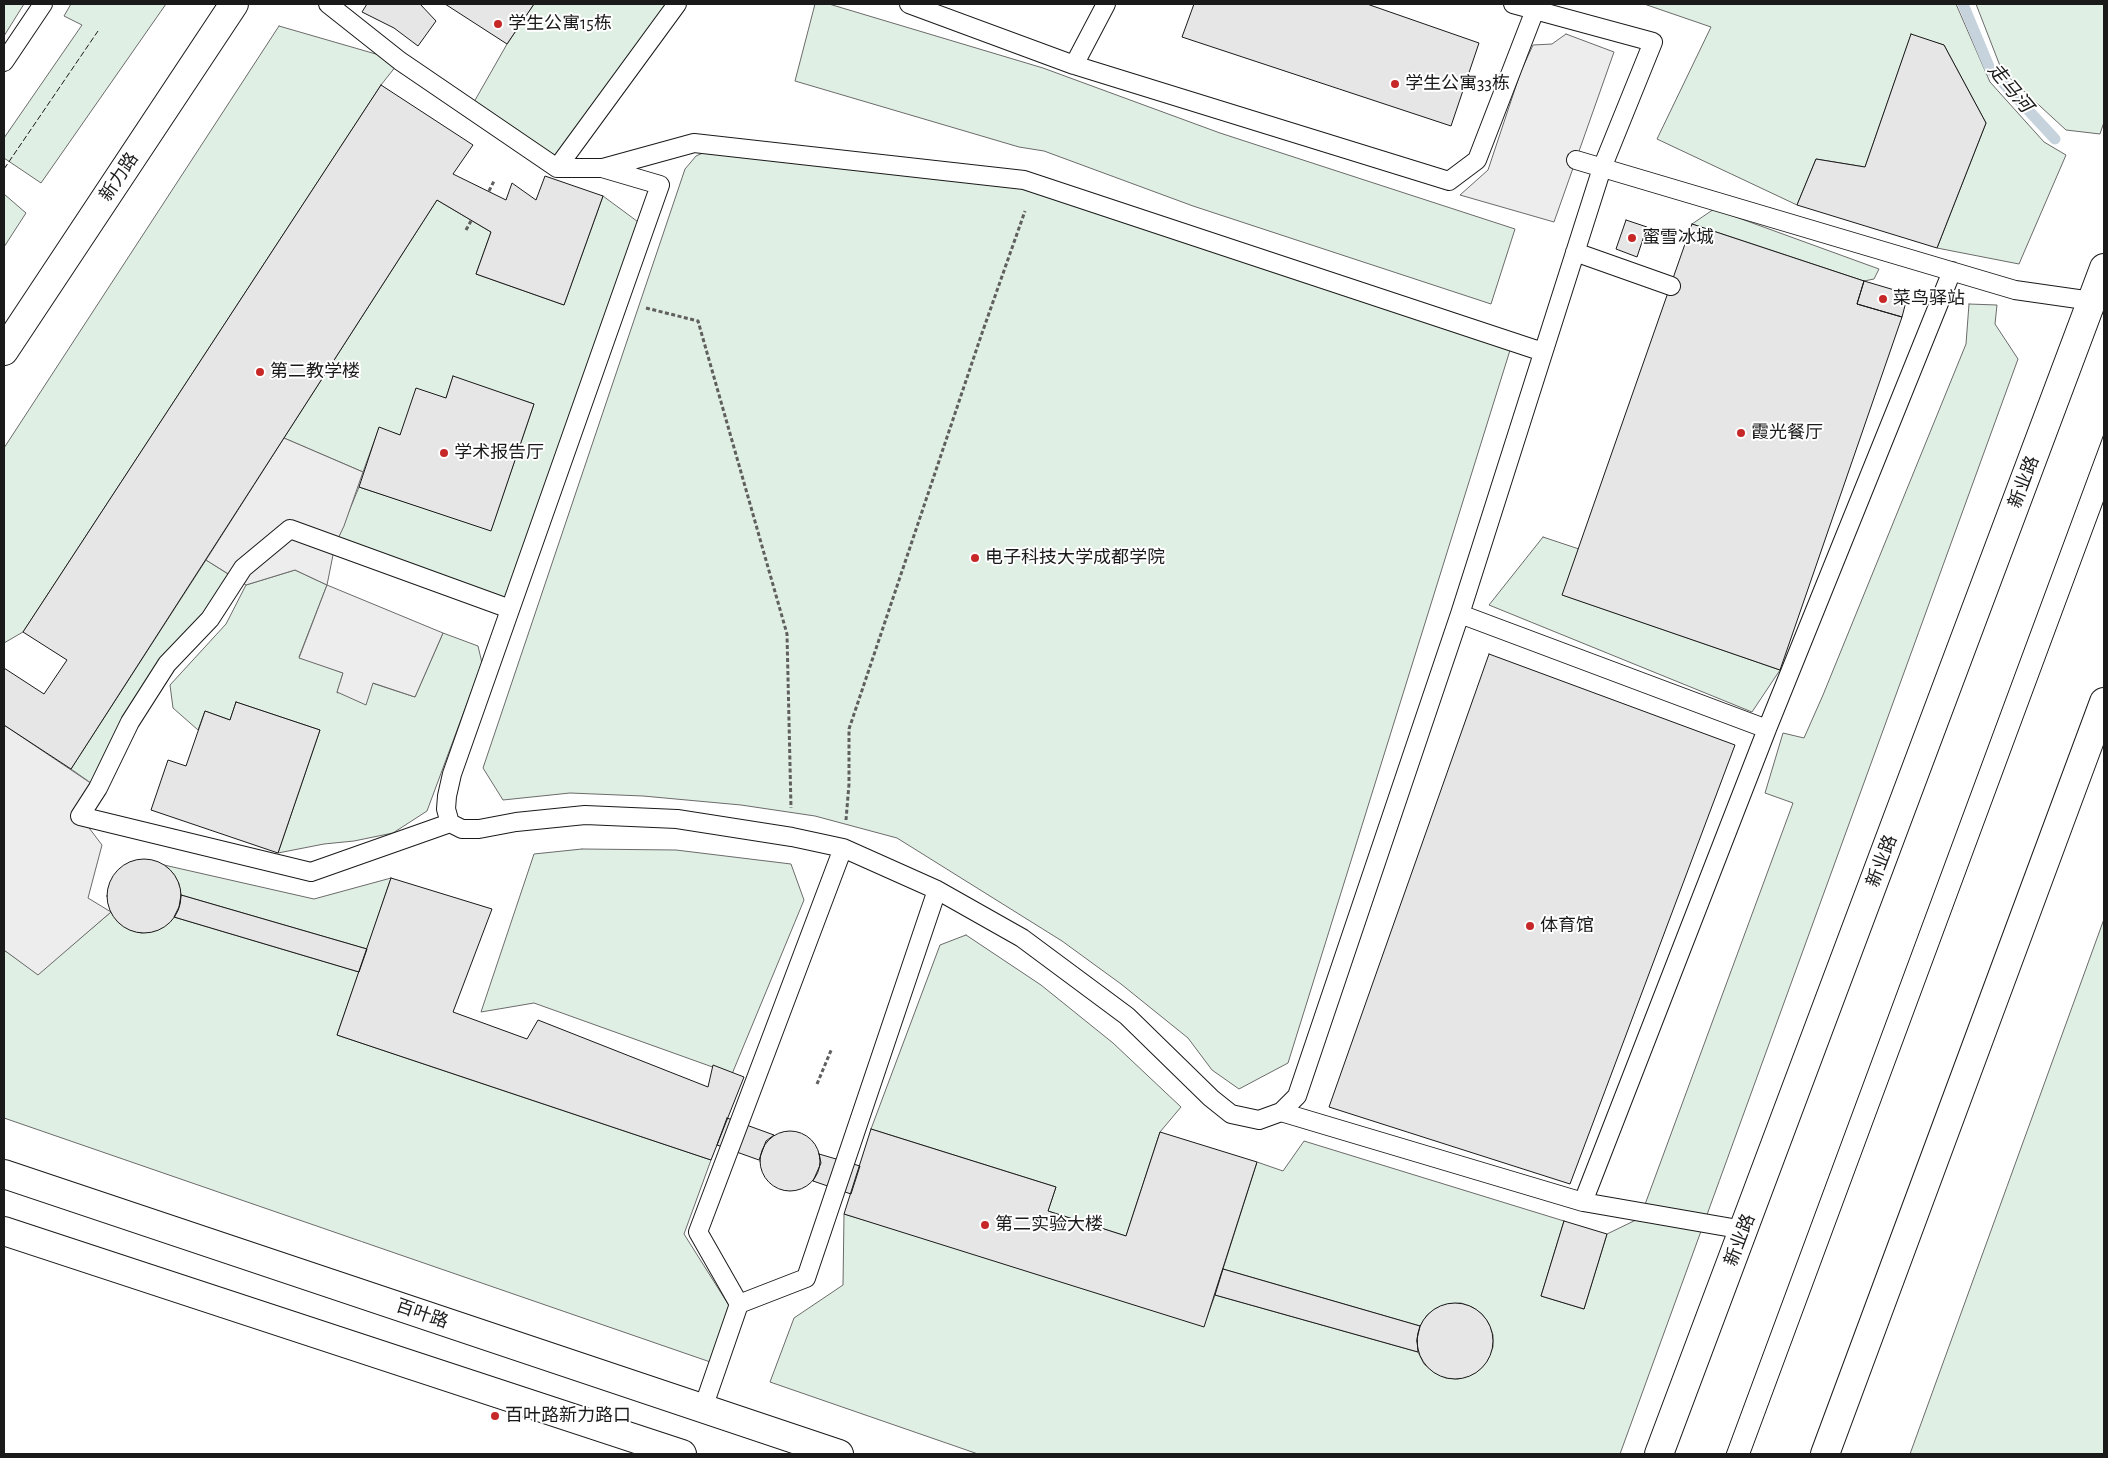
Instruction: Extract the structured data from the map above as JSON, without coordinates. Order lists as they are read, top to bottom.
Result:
{
  "streets": {
    "main road": ["新力路", "新业路", "百叶路"]
  },
  "water": ["走马河"],
  "places": [
    "学生公寓15栋",
    "学生公寓33栋",
    "蜜雪冰城",
    "菜鸟驿站",
    "第二教学楼",
    "霞光餐厅",
    "学术报告厅",
    "电子科技大学成都学院",
    "体育馆",
    "第二实验大楼",
    "百叶路新力路口"
  ]
}
